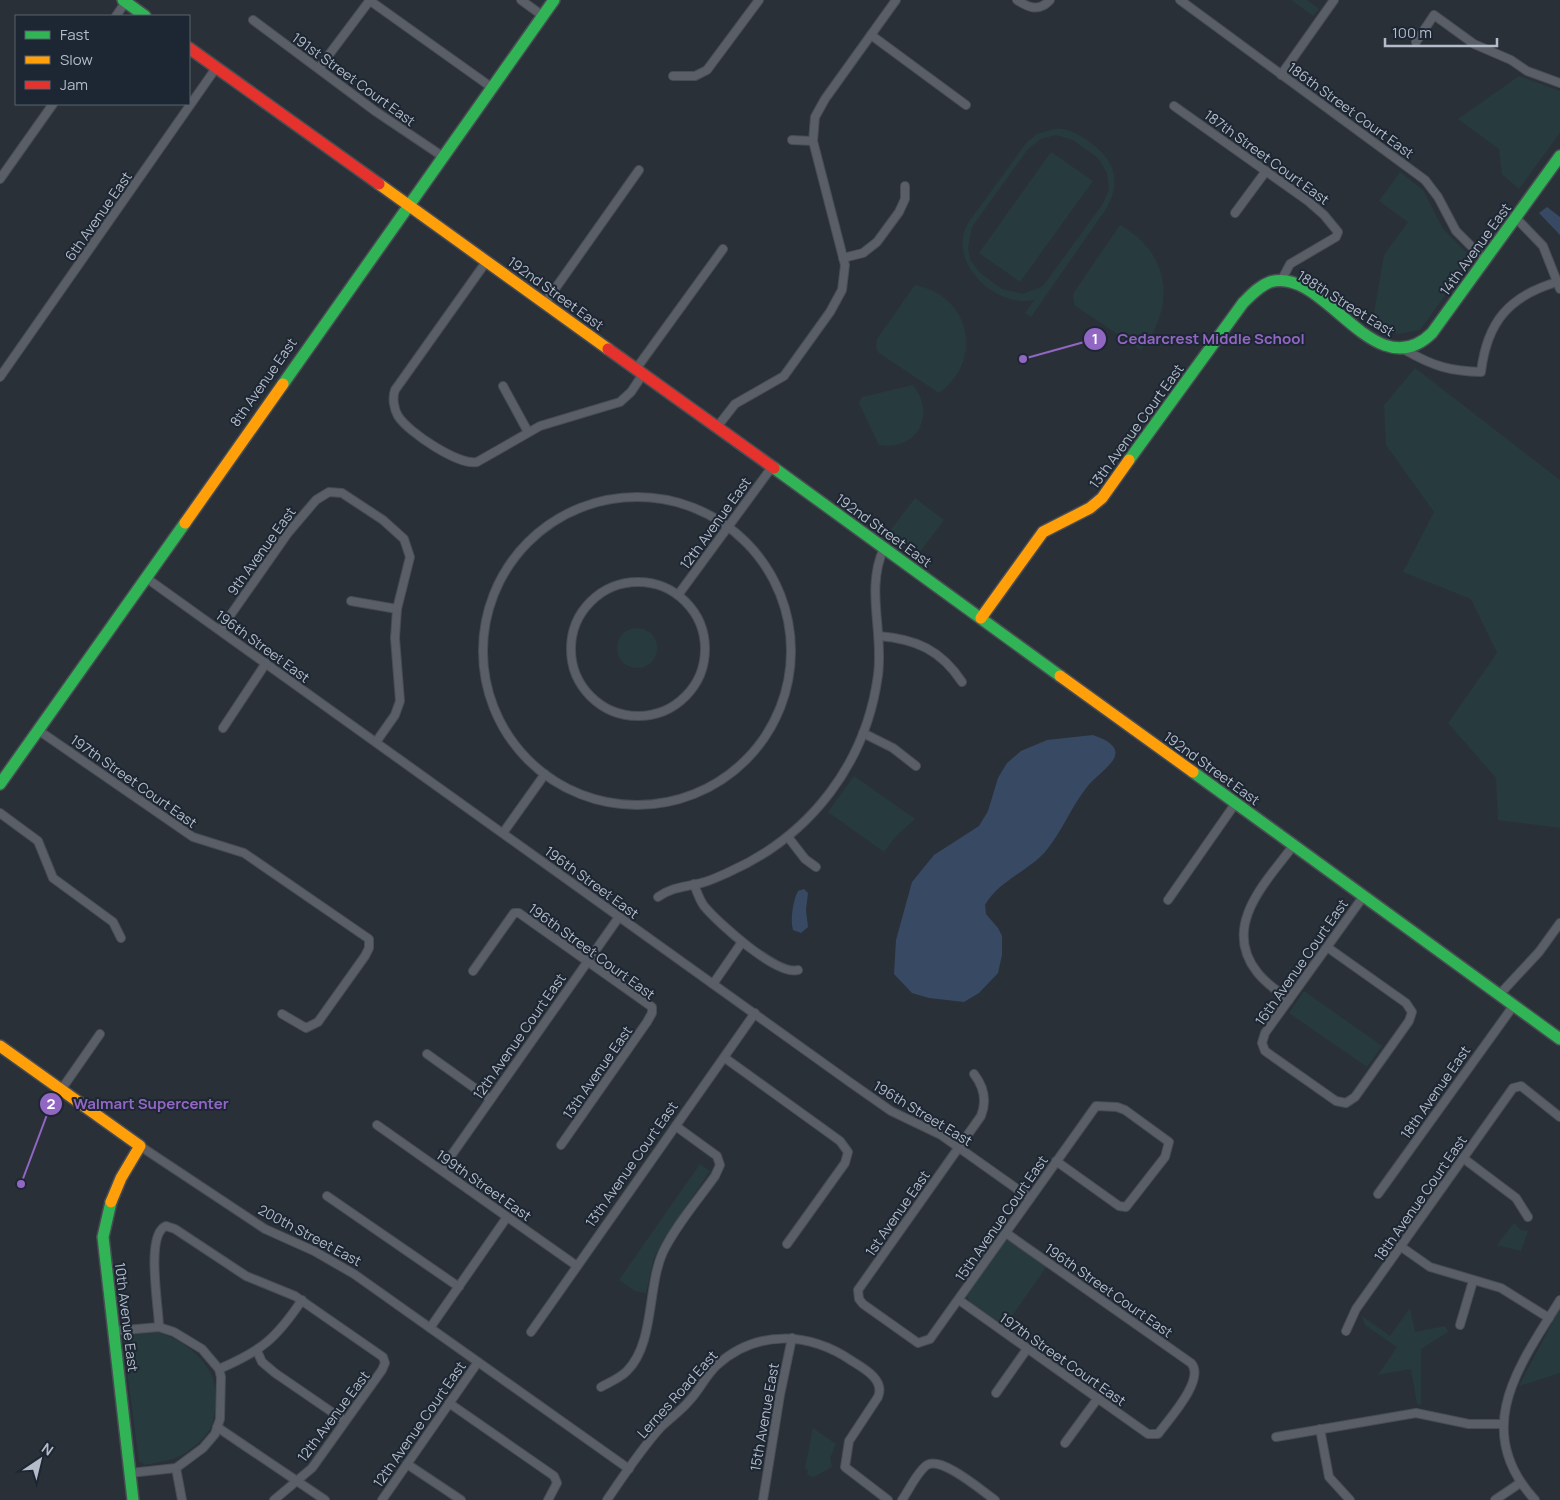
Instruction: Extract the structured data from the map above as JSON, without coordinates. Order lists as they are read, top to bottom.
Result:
{
  "streets": {
    "street": [
      "191st Street Court East",
      "186th Street Court East",
      "187th Street Court East",
      "6th Avenue East",
      "14th Avenue East",
      "192nd Street East",
      "188th Street East",
      "8th Avenue East",
      "13th Avenue Court East",
      "12th Avenue East",
      "9th Avenue East",
      "196th Street East",
      "197th Street Court East",
      "196th Street Court East",
      "16th Avenue Court East",
      "12th Avenue Court East",
      "13th Avenue East",
      "18th Avenue East",
      "199th Street East",
      "18th Avenue Court East",
      "1st Avenue East",
      "15th Avenue Court East",
      "200th Street East",
      "10th Avenue East",
      "Lernes Road East",
      "15th Avenue East"
    ]
  },
  "crossings": [
    ["191st Street Court East", "8th Avenue East"],
    ["186th Street Court East", "14th Avenue East"],
    ["187th Street Court East", "188th Street East"],
    ["187th Street Court East", "13th Avenue Court East"],
    ["6th Avenue East", "192nd Street East"],
    ["14th Avenue East", "188th Street East"],
    ["192nd Street East", "8th Avenue East"],
    ["192nd Street East", "13th Avenue Court East"],
    ["192nd Street East", "12th Avenue East"],
    ["192nd Street East", "16th Avenue Court East"],
    ["192nd Street East", "18th Avenue East"],
    ["188th Street East", "13th Avenue Court East"],
    ["8th Avenue East", "196th Street East"],
    ["8th Avenue East", "197th Street Court East"],
    ["13th Avenue Court East", "196th Street East"],
    ["13th Avenue Court East", "199th Street East"],
    ["9th Avenue East", "196th Street East"],
    ["196th Street East", "12th Avenue Court East"],
    ["196th Street East", "1st Avenue East"],
    ["196th Street East", "15th Avenue Court East"],
    ["197th Street Court East", "196th Street Court East"],
    ["197th Street Court East", "15th Avenue Court East"],
    ["196th Street Court East", "12th Avenue Court East"],
    ["196th Street Court East", "13th Avenue East"],
    ["196th Street Court East", "15th Avenue Court East"],
    ["12th Avenue Court East", "199th Street East"],
    ["12th Avenue Court East", "200th Street East"],
    ["1st Avenue East", "15th Avenue Court East"],
    ["200th Street East", "10th Avenue East"],
    ["200th Street East", "Lernes Road East"],
    ["Lernes Road East", "15th Avenue East"]
  ],
  "places": ["Cedarcrest Middle School", "Walmart Supercenter"],
  "legend": ["Fast", "Slow", "Jam"],
  "scale_bar": "100 m",
  "north": "top right"
}
